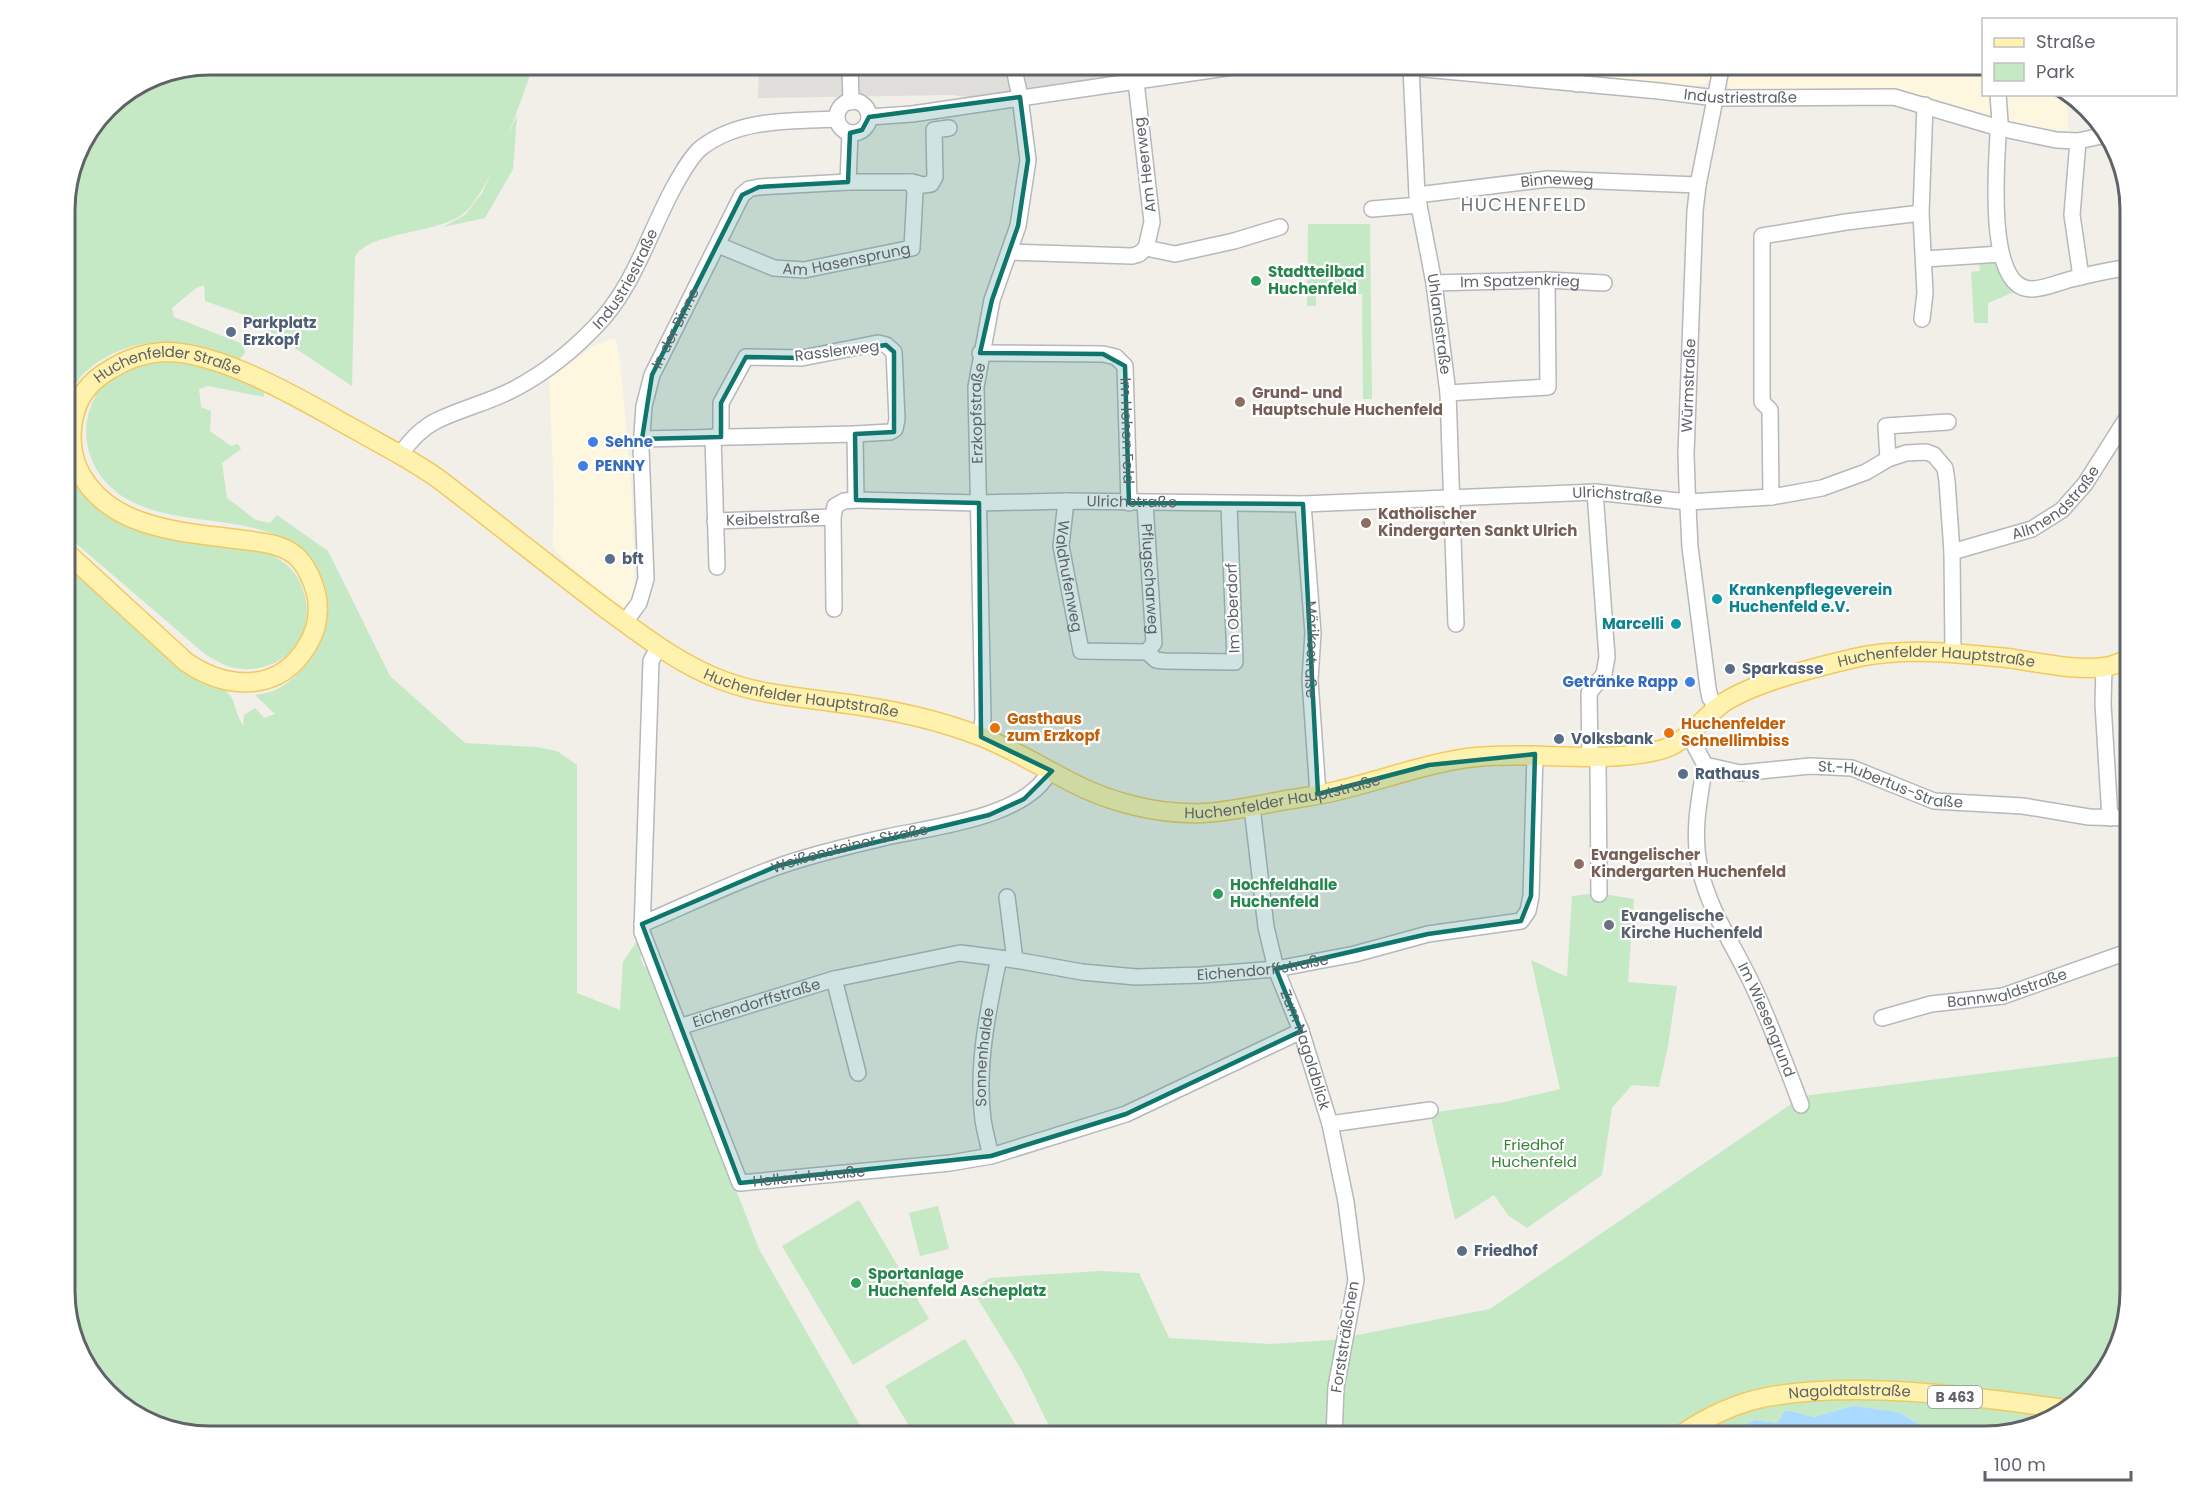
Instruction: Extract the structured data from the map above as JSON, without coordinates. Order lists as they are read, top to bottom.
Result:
{
  "streets": {
    "main road": [
      "Huchenfelder Straße",
      "Huchenfelder Hauptstraße",
      "Nagoldtalstraße",
      "B 463"
    ],
    "street": [
      "Industriestraße",
      "Am Heerweg",
      "Binneweg",
      "Am Hasensprung",
      "Im Spatzenkrieg",
      "Uhlandstraße",
      "In der Binne",
      "Rasslerweg",
      "Würmstraße",
      "Erzkopfstraße",
      "Im Hohen Feld",
      "Ulrichstraße",
      "Allmendstraße",
      "Keibelstraße",
      "Waldhufenweg",
      "Pflugscharweg",
      "Im Oberdorf",
      "Mörikestraße",
      "St.-Hubertus-Straße",
      "Weißensteiner Straße",
      "Eichendorffstraße",
      "Bannwaldstraße",
      "Im Wiesengrund",
      "Zum Nagoldblick",
      "Sonnenhalde",
      "Hellerichstraße",
      "Forststräßchen"
    ]
  },
  "crossings": [
    ["Industriestraße", "Huchenfelder Straße"],
    ["Industriestraße", "Würmstraße"],
    ["Binneweg", "Uhlandstraße"],
    ["Binneweg", "Würmstraße"],
    ["Am Hasensprung", "In der Binne"],
    ["Im Spatzenkrieg", "Uhlandstraße"],
    ["Uhlandstraße", "Ulrichstraße"],
    ["In der Binne", "Huchenfelder Hauptstraße"],
    ["Rasslerweg", "Keibelstraße"],
    ["Huchenfelder Straße", "Huchenfelder Hauptstraße"],
    ["Würmstraße", "Ulrichstraße"],
    ["Würmstraße", "Huchenfelder Hauptstraße"],
    ["Erzkopfstraße", "Im Hohen Feld"],
    ["Erzkopfstraße", "Ulrichstraße"],
    ["Erzkopfstraße", "Huchenfelder Hauptstraße"],
    ["Im Hohen Feld", "Ulrichstraße"],
    ["Im Hohen Feld", "Pflugscharweg"],
    ["Ulrichstraße", "Keibelstraße"],
    ["Ulrichstraße", "Waldhufenweg"],
    ["Ulrichstraße", "Pflugscharweg"],
    ["Ulrichstraße", "Im Oberdorf"],
    ["Ulrichstraße", "Mörikestraße"],
    ["Waldhufenweg", "Im Oberdorf"],
    ["Pflugscharweg", "Im Oberdorf"],
    ["Mörikestraße", "Huchenfelder Hauptstraße"],
    ["Huchenfelder Hauptstraße", "Weißensteiner Straße"],
    ["Huchenfelder Hauptstraße", "Eichendorffstraße"],
    ["Huchenfelder Hauptstraße", "Zum Nagoldblick"],
    ["Huchenfelder Hauptstraße", "Hellerichstraße"],
    ["St.-Hubertus-Straße", "Im Wiesengrund"],
    ["Weißensteiner Straße", "Hellerichstraße"],
    ["Eichendorffstraße", "Zum Nagoldblick"],
    ["Eichendorffstraße", "Sonnenhalde"],
    ["Eichendorffstraße", "Hellerichstraße"],
    ["Zum Nagoldblick", "Hellerichstraße"],
    ["Zum Nagoldblick", "Forststräßchen"],
    ["Sonnenhalde", "Hellerichstraße"]
  ],
  "districts": ["HUCHENFELD"],
  "parks": ["Friedhof Huchenfeld"],
  "places": [
    "Stadtteilbad Huchenfeld",
    "Parkplatz Erzkopf",
    "Grund- und Hauptschule Huchenfeld",
    "Sehne",
    "PENNY",
    "Katholischer Kindergarten Sankt Ulrich",
    "bft",
    "Krankenpflegeverein Huchenfeld e.V.",
    "Marcelli",
    "Sparkasse",
    "Getränke Rapp",
    "Gasthaus zum Erzkopf",
    "Huchenfelder Schnellimbiss",
    "Volksbank",
    "Rathaus",
    "Evangelischer Kindergarten Huchenfeld",
    "Hochfeldhalle Huchenfeld",
    "Evangelische Kirche Huchenfeld",
    "Friedhof",
    "Sportanlage Huchenfeld Ascheplatz"
  ],
  "legend": ["Straße", "Park"],
  "scale_bar": "100 m"
}
